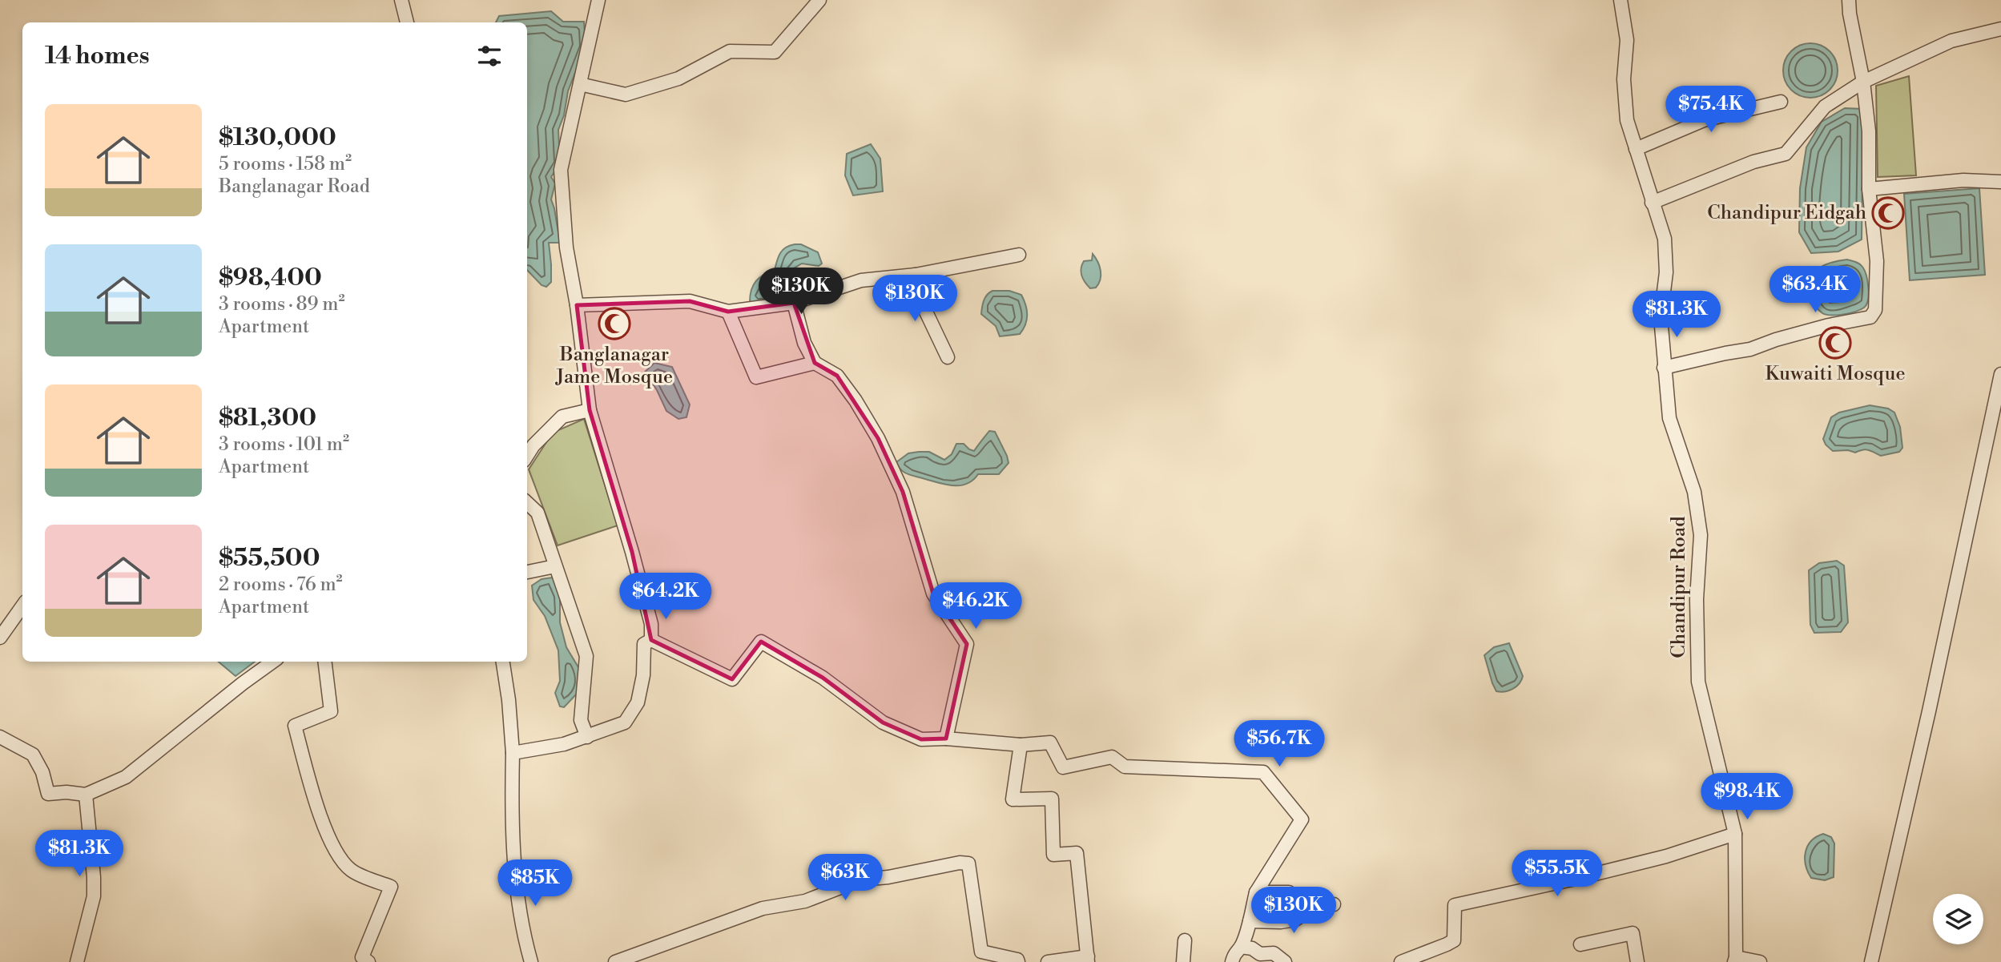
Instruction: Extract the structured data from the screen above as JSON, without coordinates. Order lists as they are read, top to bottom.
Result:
{
  "streets": {
    "street": ["Chandipur Road"]
  },
  "places": {
    "mosque": ["Chandipur Eidgah", "Banglanagar Jame Mosque", "Kuwaiti Mosque"]
  },
  "page": {
    "heading": "14 homes",
    "price": [
      "$75.4K",
      "$63.4K",
      "$130K",
      "$130K",
      "$81.3K",
      "$64.2K",
      "$46.2K",
      "$56.7K",
      "$98.4K",
      "$81.3K",
      "$55.5K",
      "$63K",
      "$85K",
      "$130K"
    ],
    "list": [
      {
        "name": "$130,000",
        "note": "5 rooms · 158 m² · Banglanagar Road"
      },
      {
        "name": "$98,400",
        "note": "3 rooms · 89 m² · Apartment"
      },
      {
        "name": "$81,300",
        "note": "3 rooms · 101 m² · Apartment"
      },
      {
        "name": "$55,500",
        "note": "2 rooms · 76 m² · Apartment"
      }
    ]
  }
}
